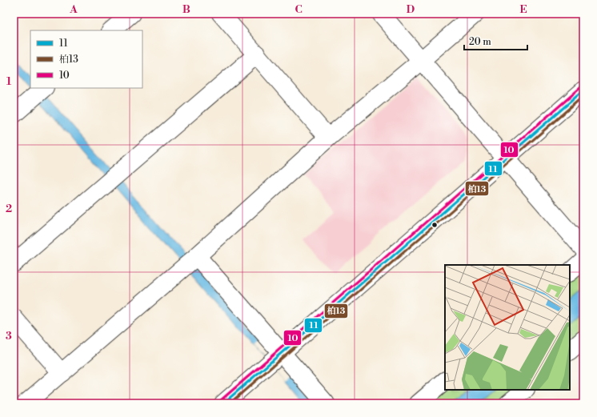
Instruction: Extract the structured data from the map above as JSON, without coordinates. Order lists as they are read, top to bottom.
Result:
{
  "lines": ["transit line 10", "transit line 11", "transit line 柏13"],
  "legend": ["11", "柏13", "10"],
  "scale_bar": "20 m",
  "grid": {
    "columns": [
      "A",
      "B",
      "C",
      "D",
      "E"
    ],
    "rows": ["1", "2", "3"]
  }
}
